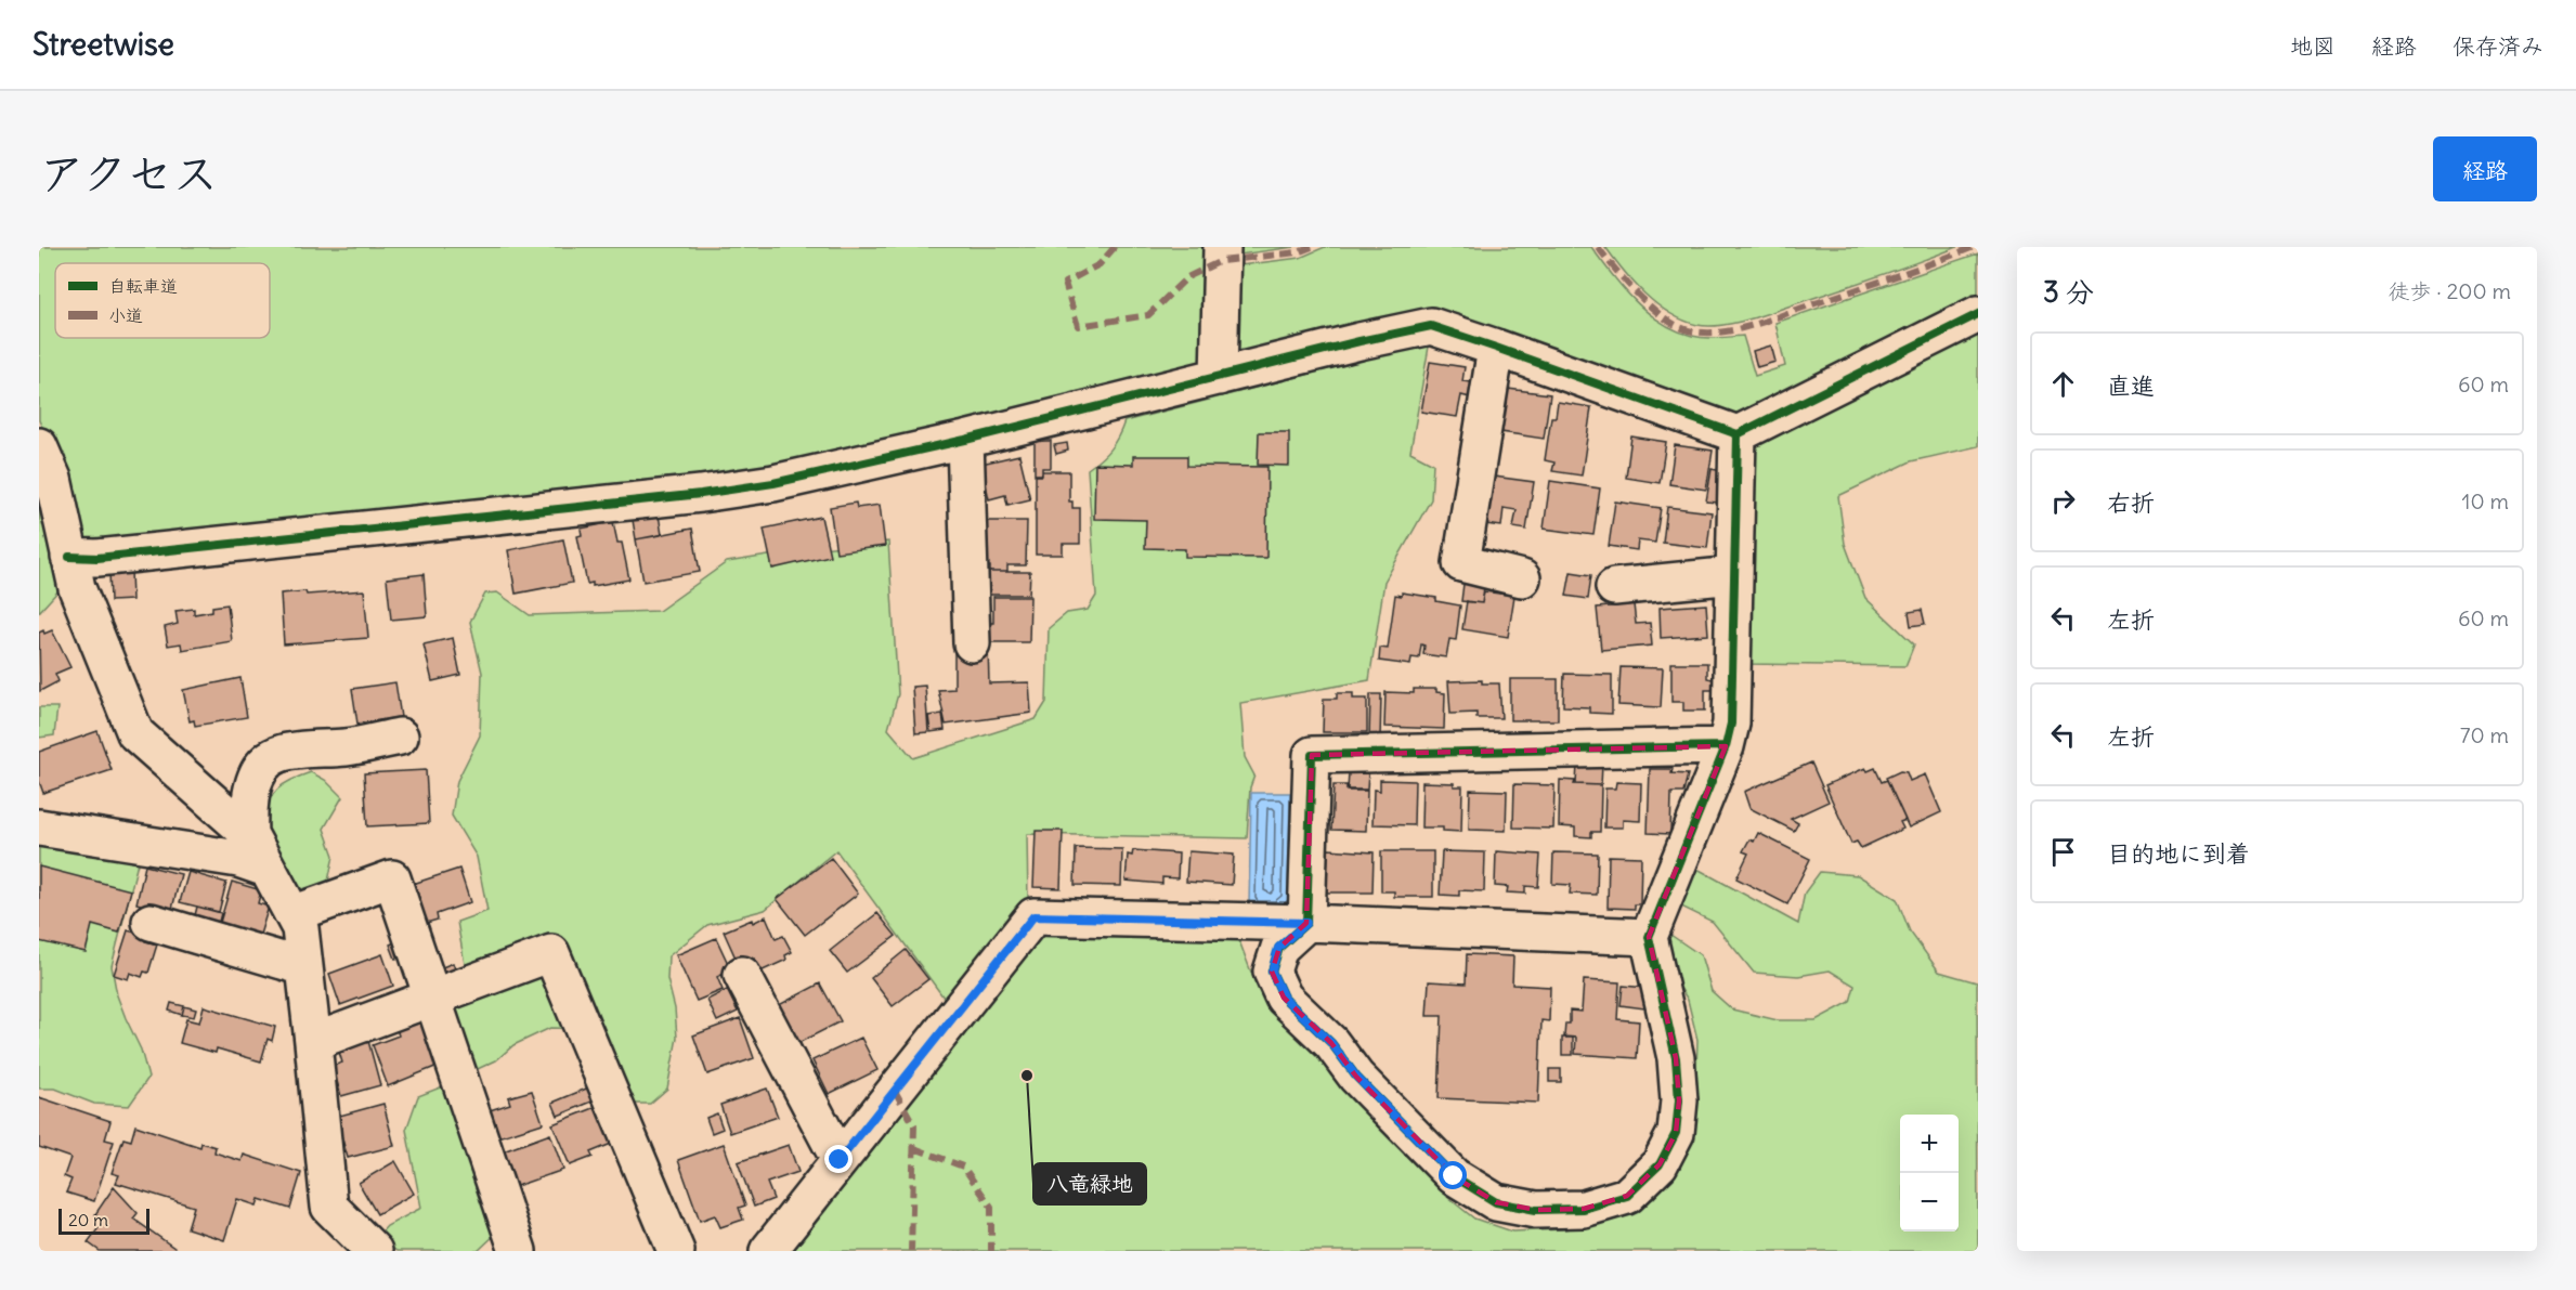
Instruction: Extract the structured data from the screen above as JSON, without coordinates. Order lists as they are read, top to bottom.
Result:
{
  "places": ["八竜緑地"],
  "legend": ["自転車道", "小道"],
  "scale_bar": "20 m",
  "page": {
    "header": "Streetwise",
    "nav": ["地図", "経路", "保存済み"],
    "title": "アクセス",
    "buttons": "経路",
    "heading": ["3 分", "徒歩 · 200 m"],
    "list": [
      ["直進", "60 m"],
      ["右折", "10 m"],
      ["左折", "60 m"],
      ["左折", "70 m"],
      "目的地に到着"
    ],
    "map_buttons": ["+", "−"],
    "scale": "20 m"
  }
}
